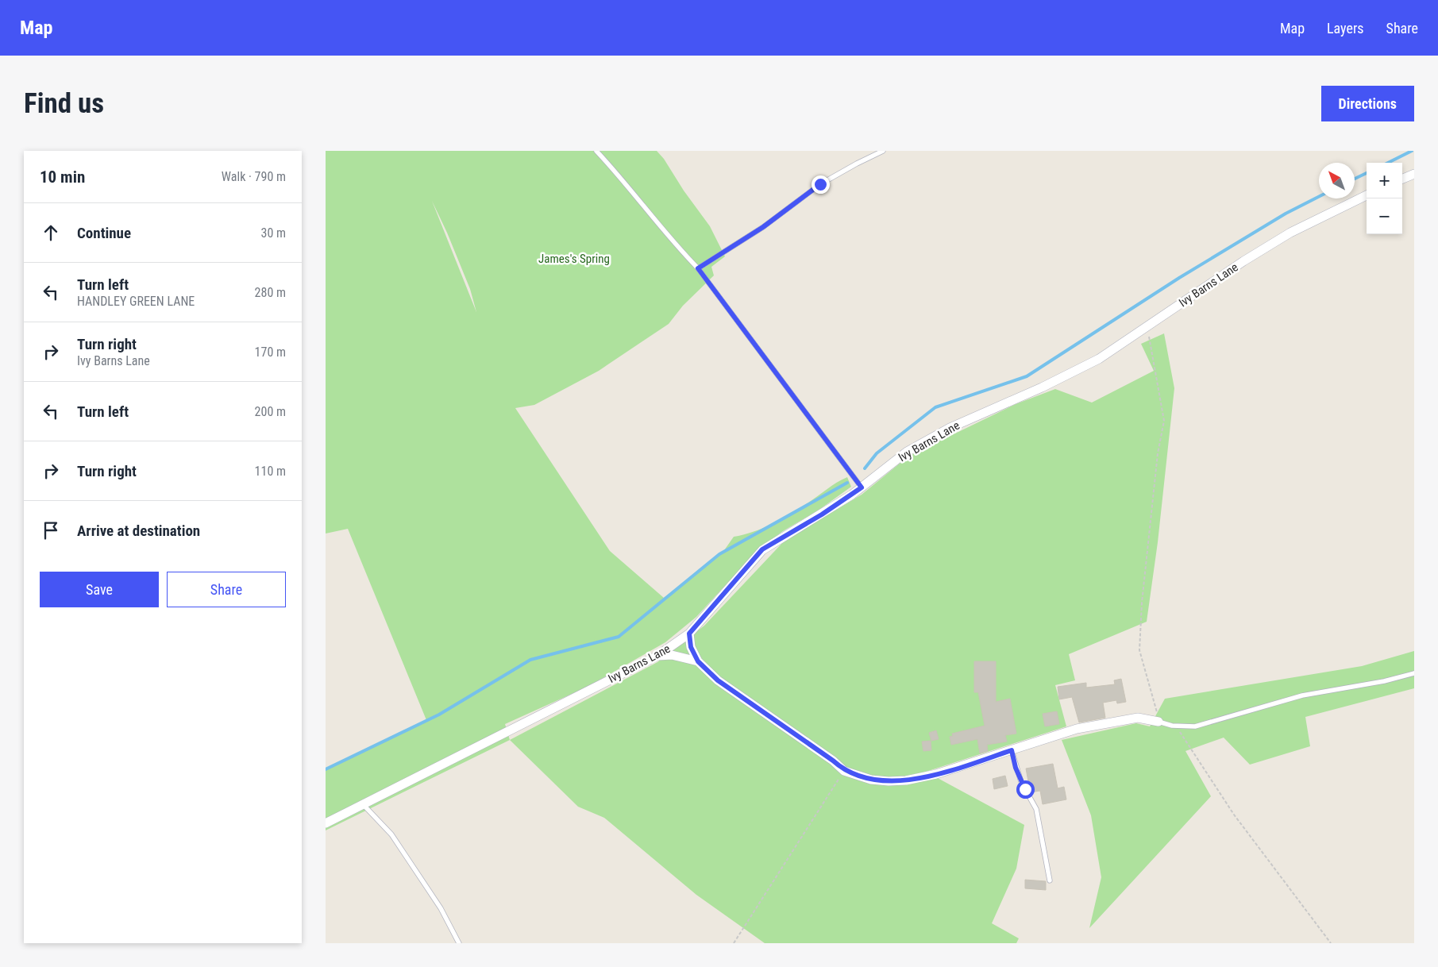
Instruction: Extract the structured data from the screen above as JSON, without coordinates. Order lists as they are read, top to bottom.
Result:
{
  "streets": {
    "street": ["Ivy Barns Lane"]
  },
  "parks": ["James's Spring"],
  "north": "top left",
  "page": {
    "header": "Map",
    "nav": ["Map", "Layers", "Share"],
    "buttons": [
      "Directions",
      ["Save", "Share"]
    ],
    "title": "Find us",
    "heading": ["10 min", "Walk · 790 m"],
    "map_buttons": ["+", "−"],
    "list": [
      ["Continue", "30 m"],
      ["Turn left", "HANDLEY GREEN LANE", "280 m"],
      ["Turn right", "Ivy Barns Lane", "170 m"],
      ["Turn left", "200 m"],
      ["Turn right", "110 m"],
      "Arrive at destination"
    ]
  }
}
